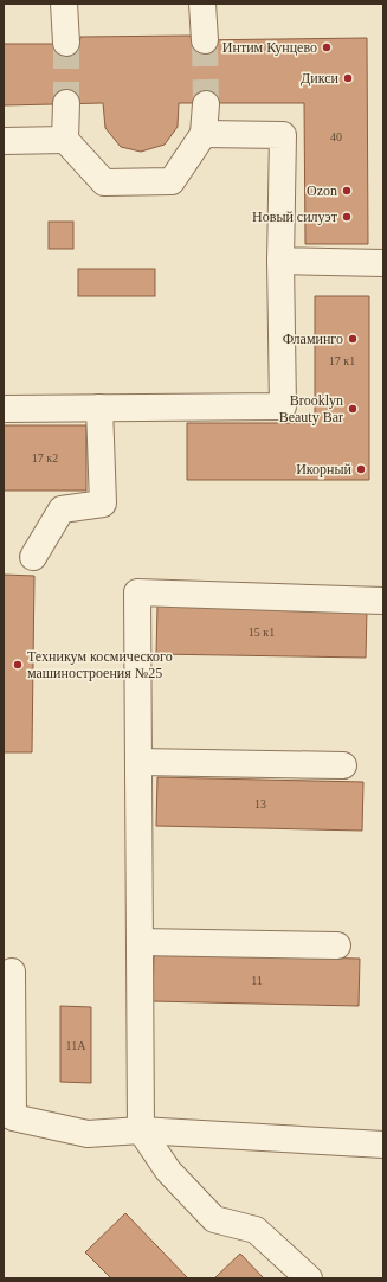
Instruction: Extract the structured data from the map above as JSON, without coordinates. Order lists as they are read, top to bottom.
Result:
{
  "places": [
    "Интим Кунцево",
    "Дикси",
    "Ozon",
    "Новый силуэт",
    "Фламинго",
    "Brooklyn Beauty Bar",
    "Икорный",
    "Техникум космического машиностроения №25"
  ],
  "house_numbers": [
    "40",
    "17 к1",
    "17 к2",
    "15 к1",
    "13",
    "11",
    "11А"
  ]
}
